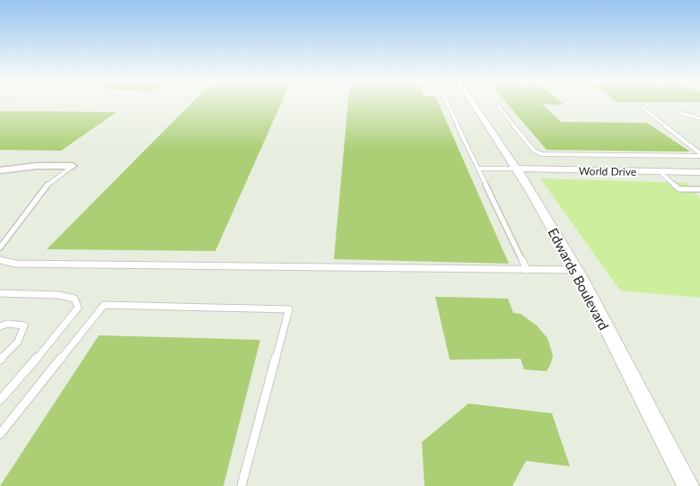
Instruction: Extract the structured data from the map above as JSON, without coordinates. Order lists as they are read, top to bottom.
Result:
{
  "streets": {
    "street": ["World Drive", "Edwards Boulevard"]
  },
  "crossings": [
    ["World Drive", "Edwards Boulevard"]
  ]
}
